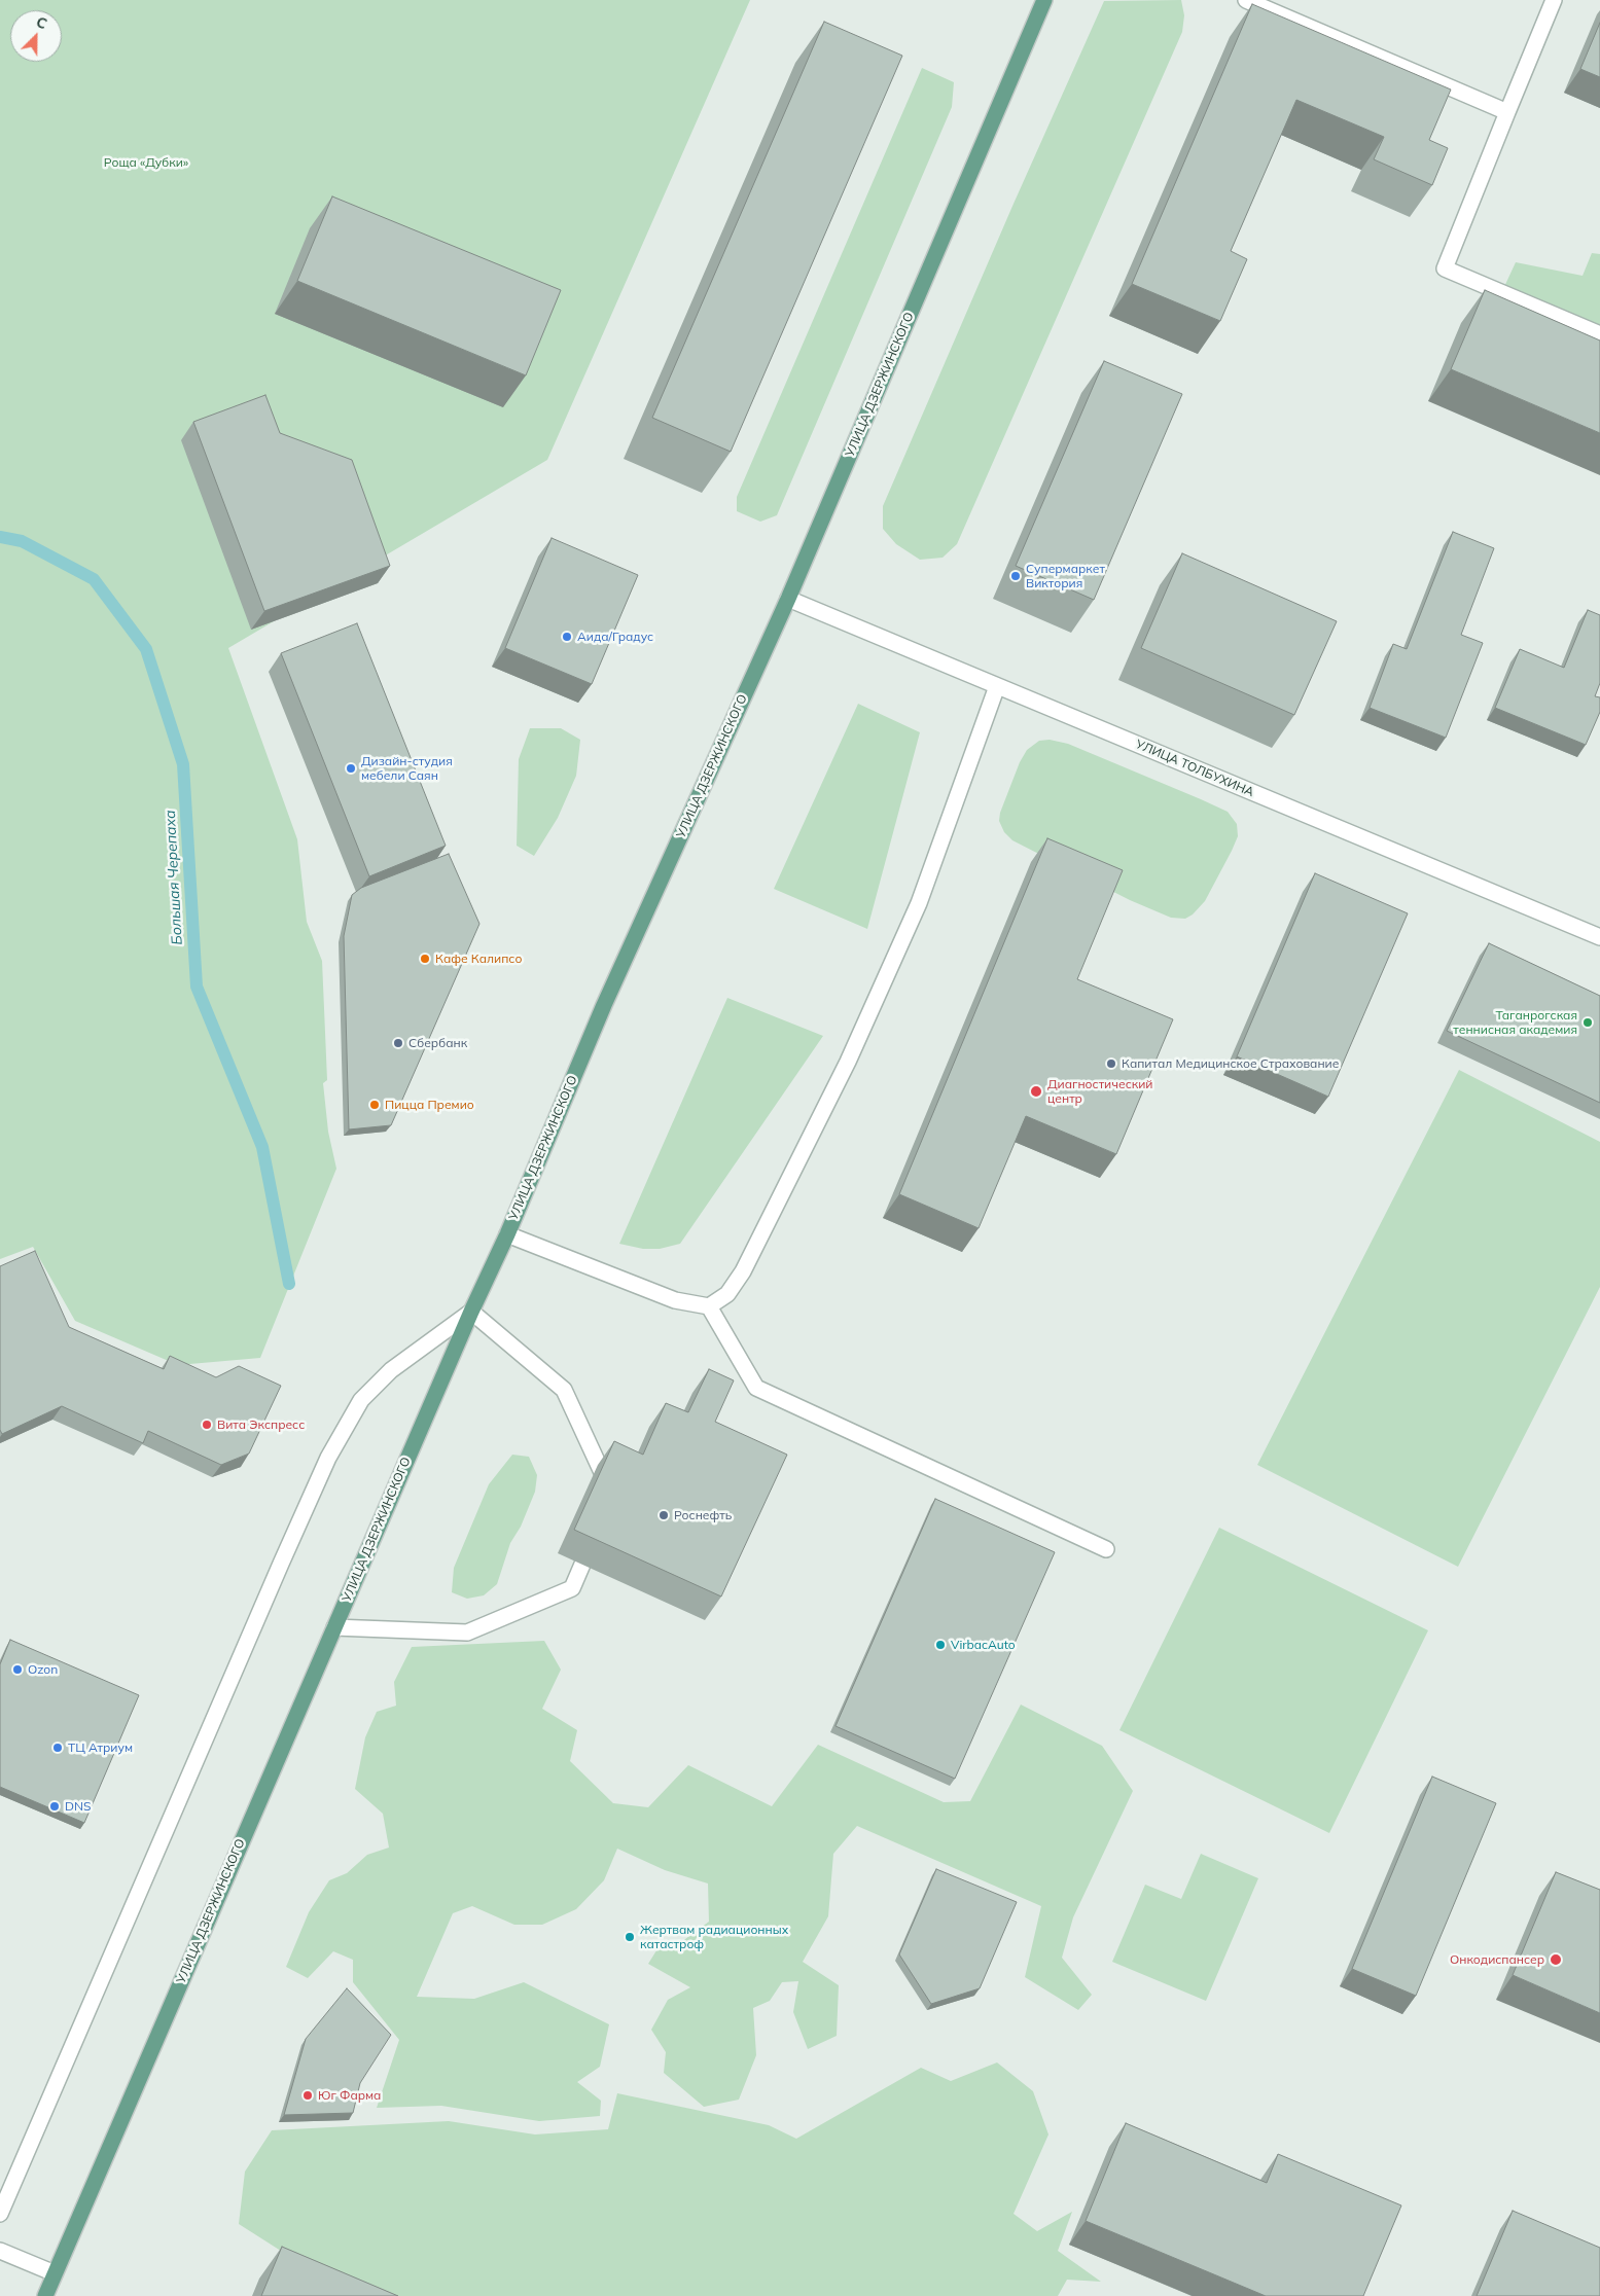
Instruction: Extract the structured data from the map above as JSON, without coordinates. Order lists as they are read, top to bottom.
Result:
{
  "streets": {
    "main road": ["УЛИЦА ДЗЕРЖИНСКОГО"],
    "street": ["УЛИЦА ТОЛБУХИНА"]
  },
  "crossings": [
    ["УЛИЦА ДЗЕРЖИНСКОГО", "УЛИЦА ТОЛБУХИНА"]
  ],
  "water": ["Большая Черепаха"],
  "parks": ["Роща «Дубки»"],
  "places": [
    "Супермаркет Виктория",
    "Аида/Градус",
    "Дизайн-студия мебели Саян",
    "Кафе Калипсо",
    "Таганрогская теннисная академия",
    "Сбербанк",
    "Капитал Медицинское Страхование",
    "Диагностический центр",
    "Пицца Премио",
    "Вита Экспресс",
    "Роснефть",
    "VirbacAuto",
    "Ozon",
    "ТЦ Атриум",
    "DNS",
    "Жертвам радиационных катастроф",
    "Онкодиспансер",
    "Юг Фарма"
  ],
  "north": "top right"
}
